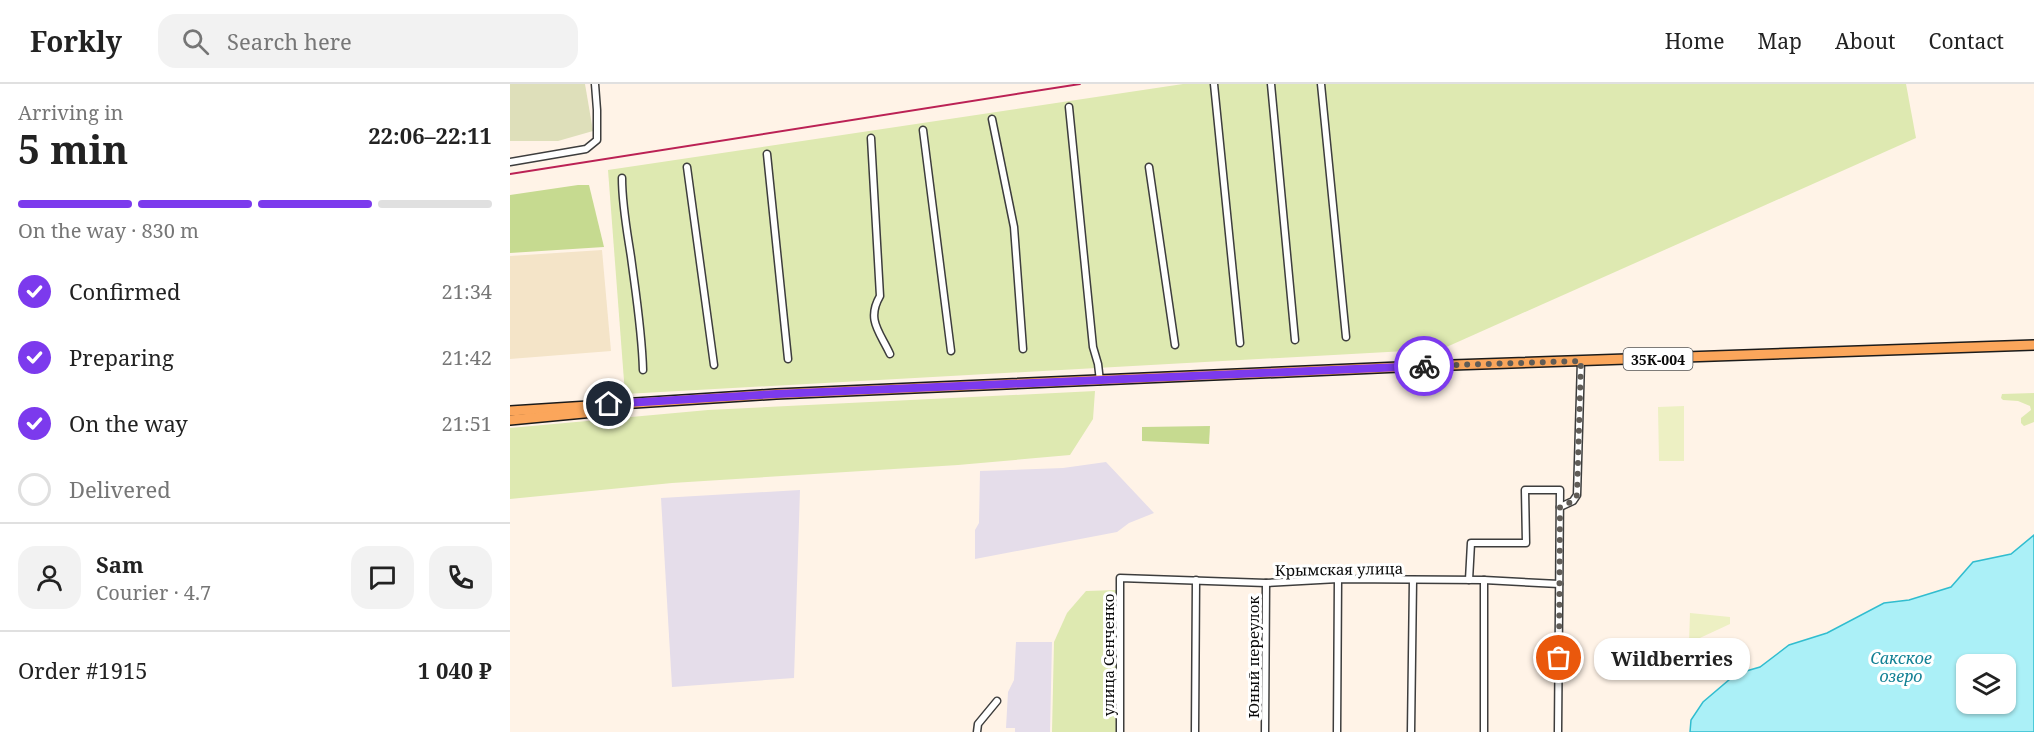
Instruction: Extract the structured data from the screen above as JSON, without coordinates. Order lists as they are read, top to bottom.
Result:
{
  "streets": {
    "main road": ["35К-004"],
    "street": ["Крымская улица", "улица Сенченко", "Юный переулок"]
  },
  "crossings": [
    ["Крымская улица", "улица Сенченко"],
    ["Крымская улица", "Юный переулок"]
  ],
  "water": ["Сакское озеро"],
  "places": ["Wildberries"],
  "page": {
    "header": "Forkly",
    "search": "Search here",
    "nav": [
      "Home",
      "Map",
      "About",
      "Contact"
    ],
    "heading": ["5 min", "Arriving in", "22:06–22:11"],
    "panel": [
      "Sam",
      "Courier · 4.7",
      "Order #1915",
      "1 040 ₽"
    ],
    "bar": "On the way · 830 m",
    "list": [
      ["Confirmed", "21:34"],
      ["Preparing", "21:42"],
      ["On the way", "21:51"],
      "Delivered"
    ],
    "bubble": "Wildberries"
  }
}
